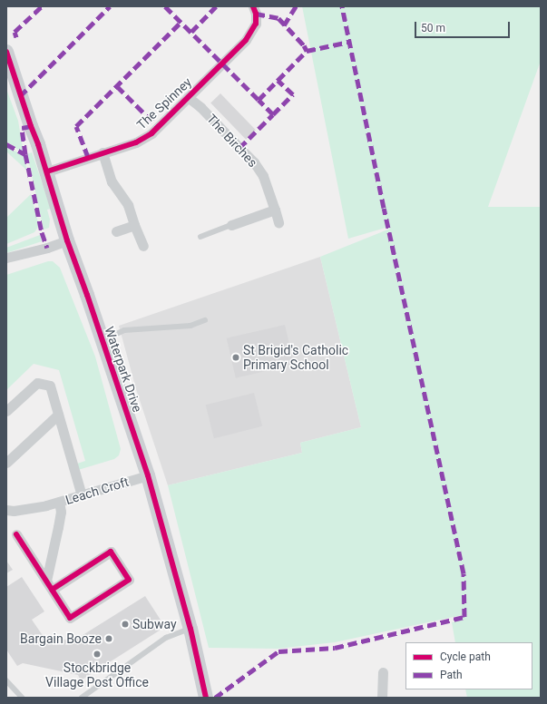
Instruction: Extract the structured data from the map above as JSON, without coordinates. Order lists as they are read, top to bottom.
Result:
{
  "streets": {
    "street": [
      "The Spinney",
      "The Birches",
      "Waterpark Drive",
      "Leach Croft"
    ]
  },
  "crossings": [
    ["The Spinney", "The Birches"],
    ["The Spinney", "Waterpark Drive"],
    ["Waterpark Drive", "Leach Croft"]
  ],
  "places": [
    "St Brigid's Catholic Primary School",
    "Subway",
    "Bargain Booze",
    "Stockbridge Village Post Office"
  ],
  "legend": ["Cycle path", "Path"],
  "scale_bar": "50 m"
}
